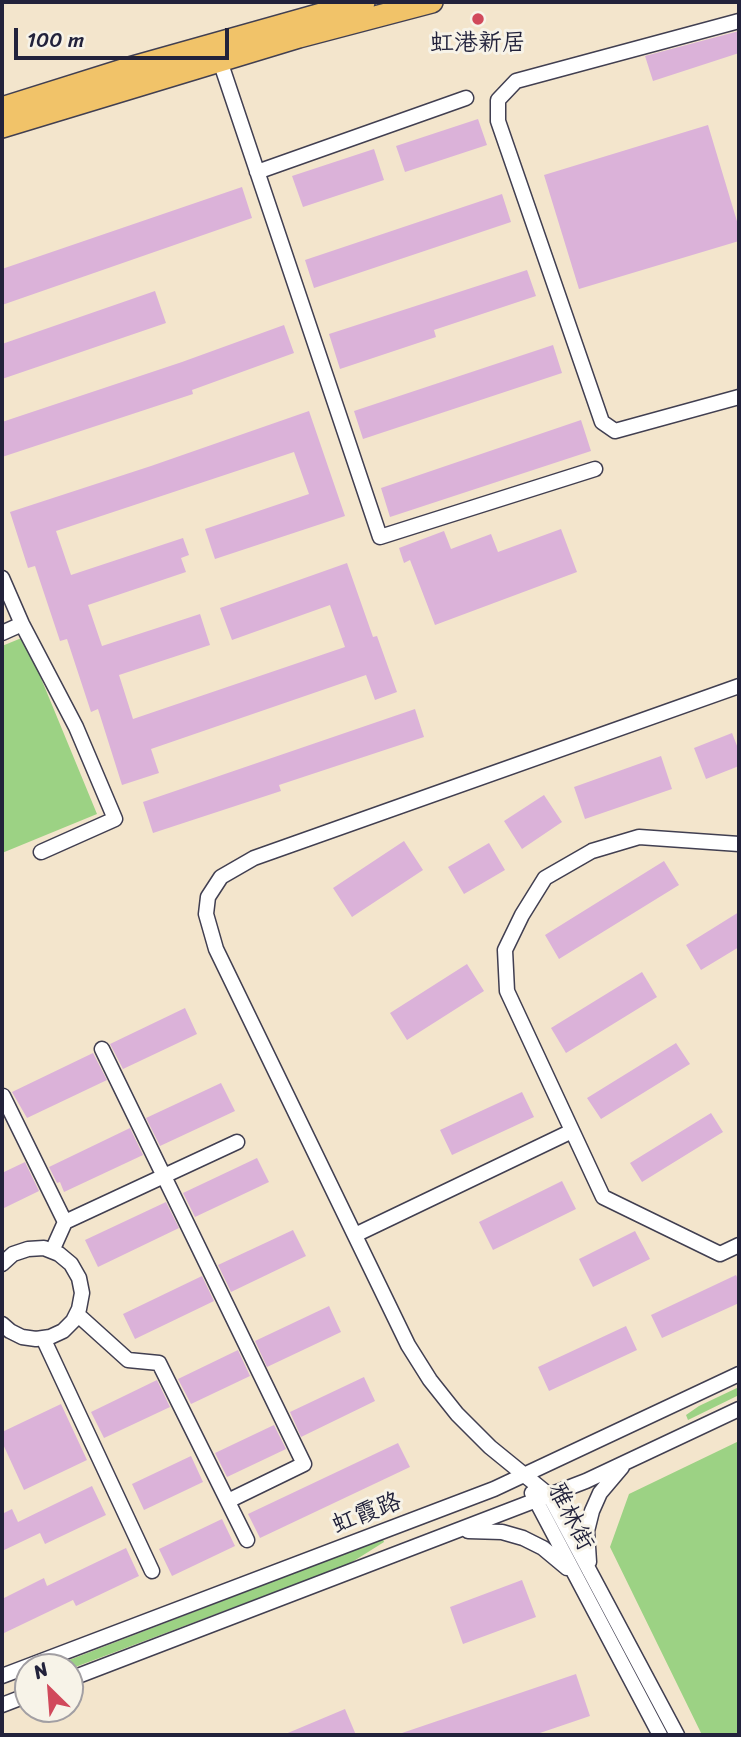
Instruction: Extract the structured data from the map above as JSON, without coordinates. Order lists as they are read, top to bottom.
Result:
{
  "streets": {
    "street": ["虹霞路", "雅林街"]
  },
  "crossings": [
    ["虹霞路", "雅林街"]
  ],
  "places": ["虹港新居"],
  "scale_bar": "100 m",
  "north": "top left"
}
